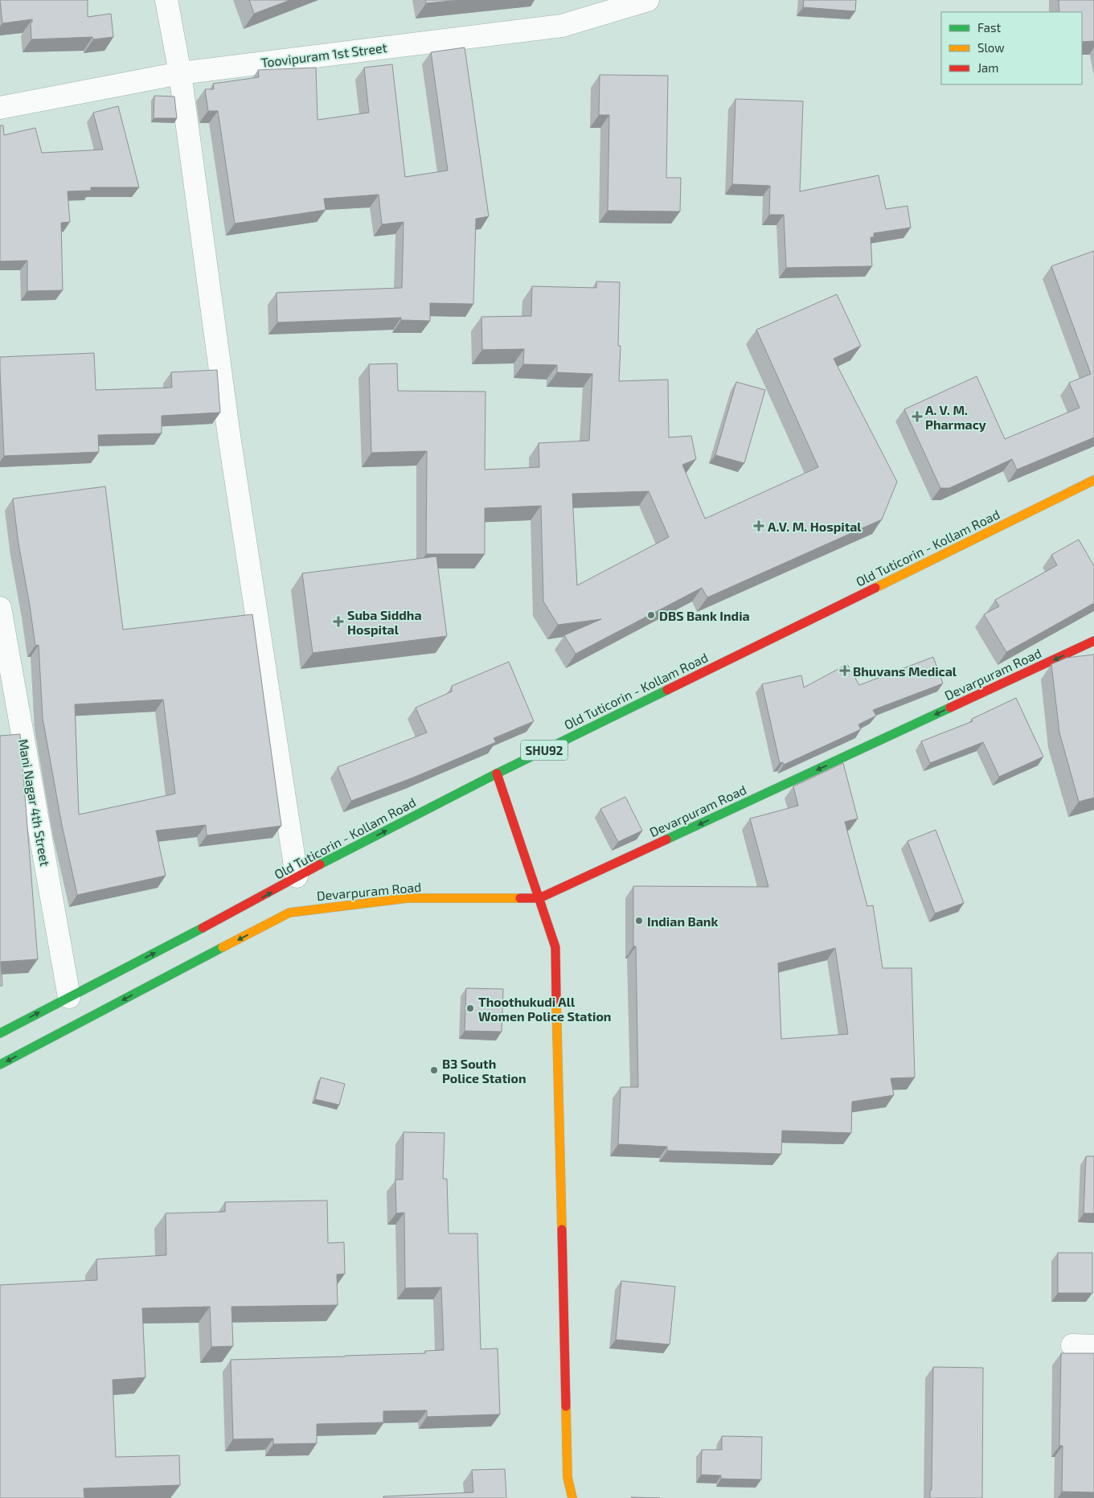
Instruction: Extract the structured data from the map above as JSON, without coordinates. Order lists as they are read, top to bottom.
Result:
{
  "streets": {
    "main road": ["Old Tuticorin - Kollam Road", "Devarpuram Road", "SHU92"],
    "street": ["Toovipuram 1st Street", "Mani Nagar 4th Street"]
  },
  "crossings": [
    ["Old Tuticorin - Kollam Road", "Mani Nagar 4th Street"]
  ],
  "one_way": ["Old Tuticorin - Kollam Road", "Devarpuram Road"],
  "places": {
    "health": [
      "A. V. M. Pharmacy",
      "A.V. M. Hospital",
      "Suba Siddha Hospital",
      "Bhuvans Medical"
    ],
    "other": [
      "DBS Bank India",
      "Indian Bank",
      "Thoothukudi All Women Police Station",
      "B3 South Police Station"
    ]
  },
  "legend": ["Fast", "Slow", "Jam"]
}
